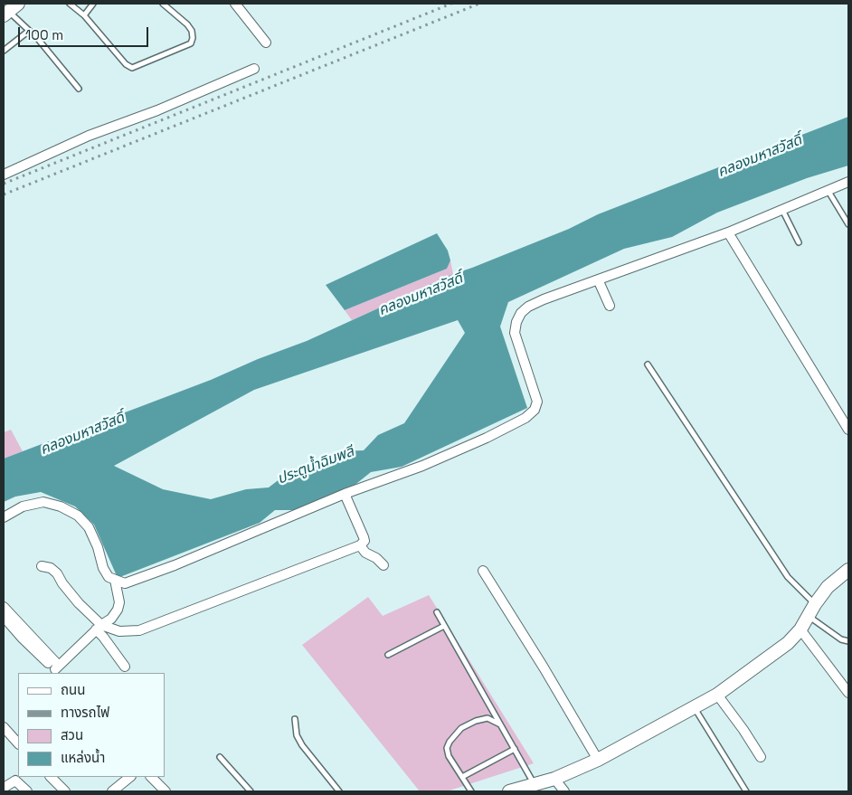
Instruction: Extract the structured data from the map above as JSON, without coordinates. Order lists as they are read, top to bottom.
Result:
{
  "water": ["คลองมหาสวัสดิ์", "ประตูน้ำฉิมพลี"],
  "legend": [
    "ถนน",
    "ทางรถไฟ",
    "สวน",
    "แหล่งน้ำ"
  ],
  "scale_bar": "100 m"
}
